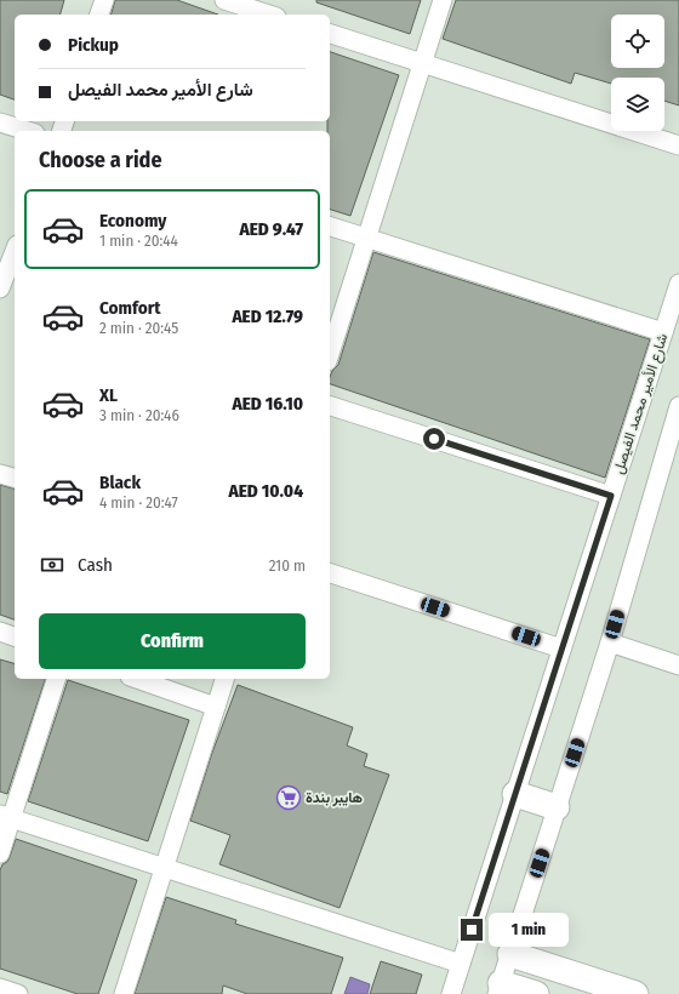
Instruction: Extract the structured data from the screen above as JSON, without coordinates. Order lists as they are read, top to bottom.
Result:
{
  "streets": {
    "street": ["شارع الأمير محمد الفيصل"]
  },
  "places": {
    "supermarket": ["هايبر بندة"]
  },
  "page": {
    "banner": ["Pickup", "شارع الأمير محمد الفيصل"],
    "heading": "Choose a ride",
    "list": [
      {
        "name": "Economy",
        "note": "1 min · 20:44",
        "value": "AED 9.47"
      },
      {
        "name": "Comfort",
        "note": "2 min · 20:45",
        "value": "AED 12.79"
      },
      {
        "name": "XL",
        "note": "3 min · 20:46",
        "value": "AED 16.10"
      },
      {
        "name": "Black",
        "note": "4 min · 20:47",
        "value": "AED 10.04"
      }
    ],
    "pay": ["Cash", "210 m"],
    "buttons": "Confirm",
    "bubble": "1 min"
  }
}
